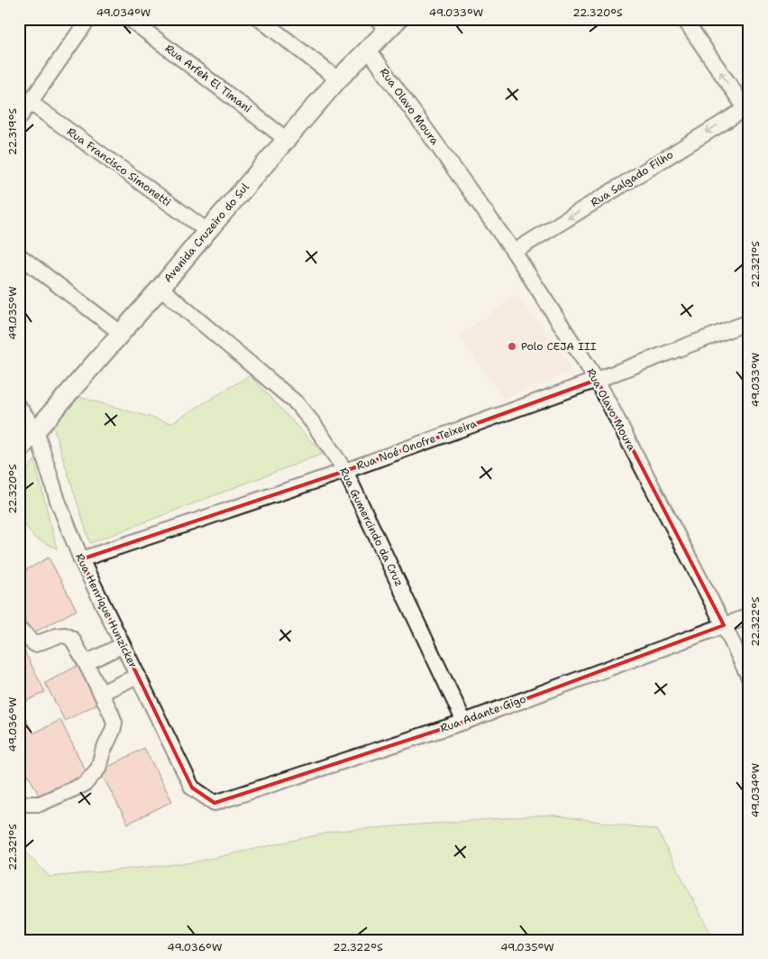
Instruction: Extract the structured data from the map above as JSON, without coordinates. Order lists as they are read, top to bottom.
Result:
{
  "streets": {
    "street": [
      "Rua Arfeh El Timani",
      "Rua Olavo Moura",
      "Rua Francisco Simonetti",
      "Rua Salgado Filho",
      "Avenida Cruzeiro do Sul",
      "Rua Noé Onofre Teixeira",
      "Rua Gumercindo da Cruz",
      "Rua Henrique Hunzicker",
      "Rua Adante Gigo"
    ]
  },
  "crossings": [
    ["Rua Arfeh El Timani", "Avenida Cruzeiro do Sul"],
    ["Rua Olavo Moura", "Rua Salgado Filho"],
    ["Rua Olavo Moura", "Avenida Cruzeiro do Sul"],
    ["Rua Olavo Moura", "Rua Noé Onofre Teixeira"],
    ["Rua Olavo Moura", "Rua Adante Gigo"],
    ["Rua Francisco Simonetti", "Avenida Cruzeiro do Sul"],
    ["Avenida Cruzeiro do Sul", "Rua Gumercindo da Cruz"],
    ["Avenida Cruzeiro do Sul", "Rua Henrique Hunzicker"],
    ["Rua Noé Onofre Teixeira", "Rua Gumercindo da Cruz"],
    ["Rua Noé Onofre Teixeira", "Rua Henrique Hunzicker"],
    ["Rua Gumercindo da Cruz", "Rua Adante Gigo"],
    ["Rua Henrique Hunzicker", "Rua Adante Gigo"]
  ],
  "one_way": ["Rua Salgado Filho"],
  "places": ["Polo CEJA III"],
  "coordinates": [
    "49.034°W",
    "49.033°W",
    "22.320°S",
    "22.319°S",
    "22.321°S",
    "49.035°W",
    "22.322°S",
    "49.036°W"
  ]
}
